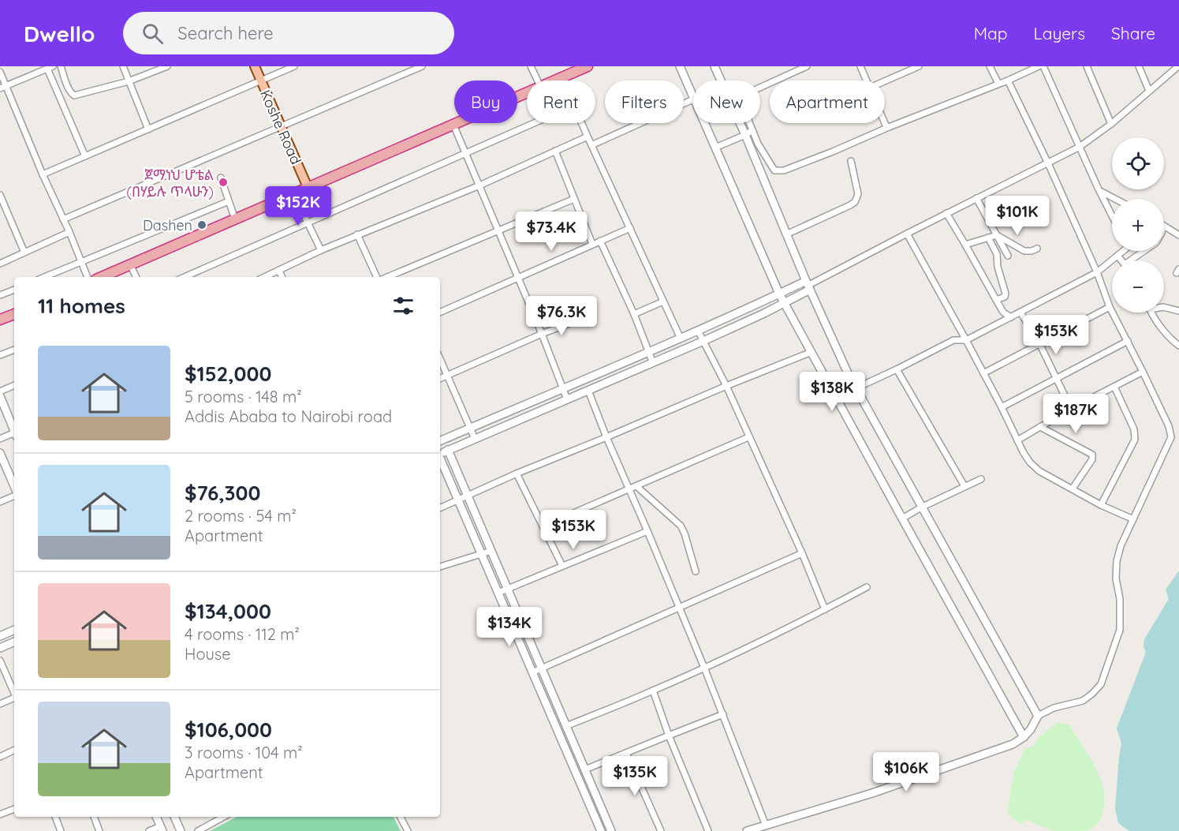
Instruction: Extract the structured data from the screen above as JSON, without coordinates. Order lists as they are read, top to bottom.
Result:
{
  "streets": {
    "main road": ["Koshe Road"]
  },
  "places": ["ጀማነህ ሆቴል (በሃይሉ ጥላሁን)", "Dashen"],
  "page": {
    "header": "Dwello",
    "search": "Search here",
    "nav": ["Map", "Layers", "Share"],
    "chip": [
      "Buy",
      "Rent",
      "Filters",
      "New",
      "Apartment"
    ],
    "map_buttons": ["+", "−"],
    "price": [
      "$152K",
      "$101K",
      "$73.4K",
      "$76.3K",
      "$153K",
      "$138K",
      "$187K",
      "$153K",
      "$134K",
      "$106K",
      "$135K"
    ],
    "heading": "11 homes",
    "list": [
      {
        "name": "$152,000",
        "note": "5 rooms · 148 m² · Addis Ababa to Nairobi road"
      },
      {
        "name": "$76,300",
        "note": "2 rooms · 54 m² · Apartment"
      },
      {
        "name": "$134,000",
        "note": "4 rooms · 112 m² · House"
      },
      {
        "name": "$106,000",
        "note": "3 rooms · 104 m² · Apartment"
      }
    ]
  }
}
